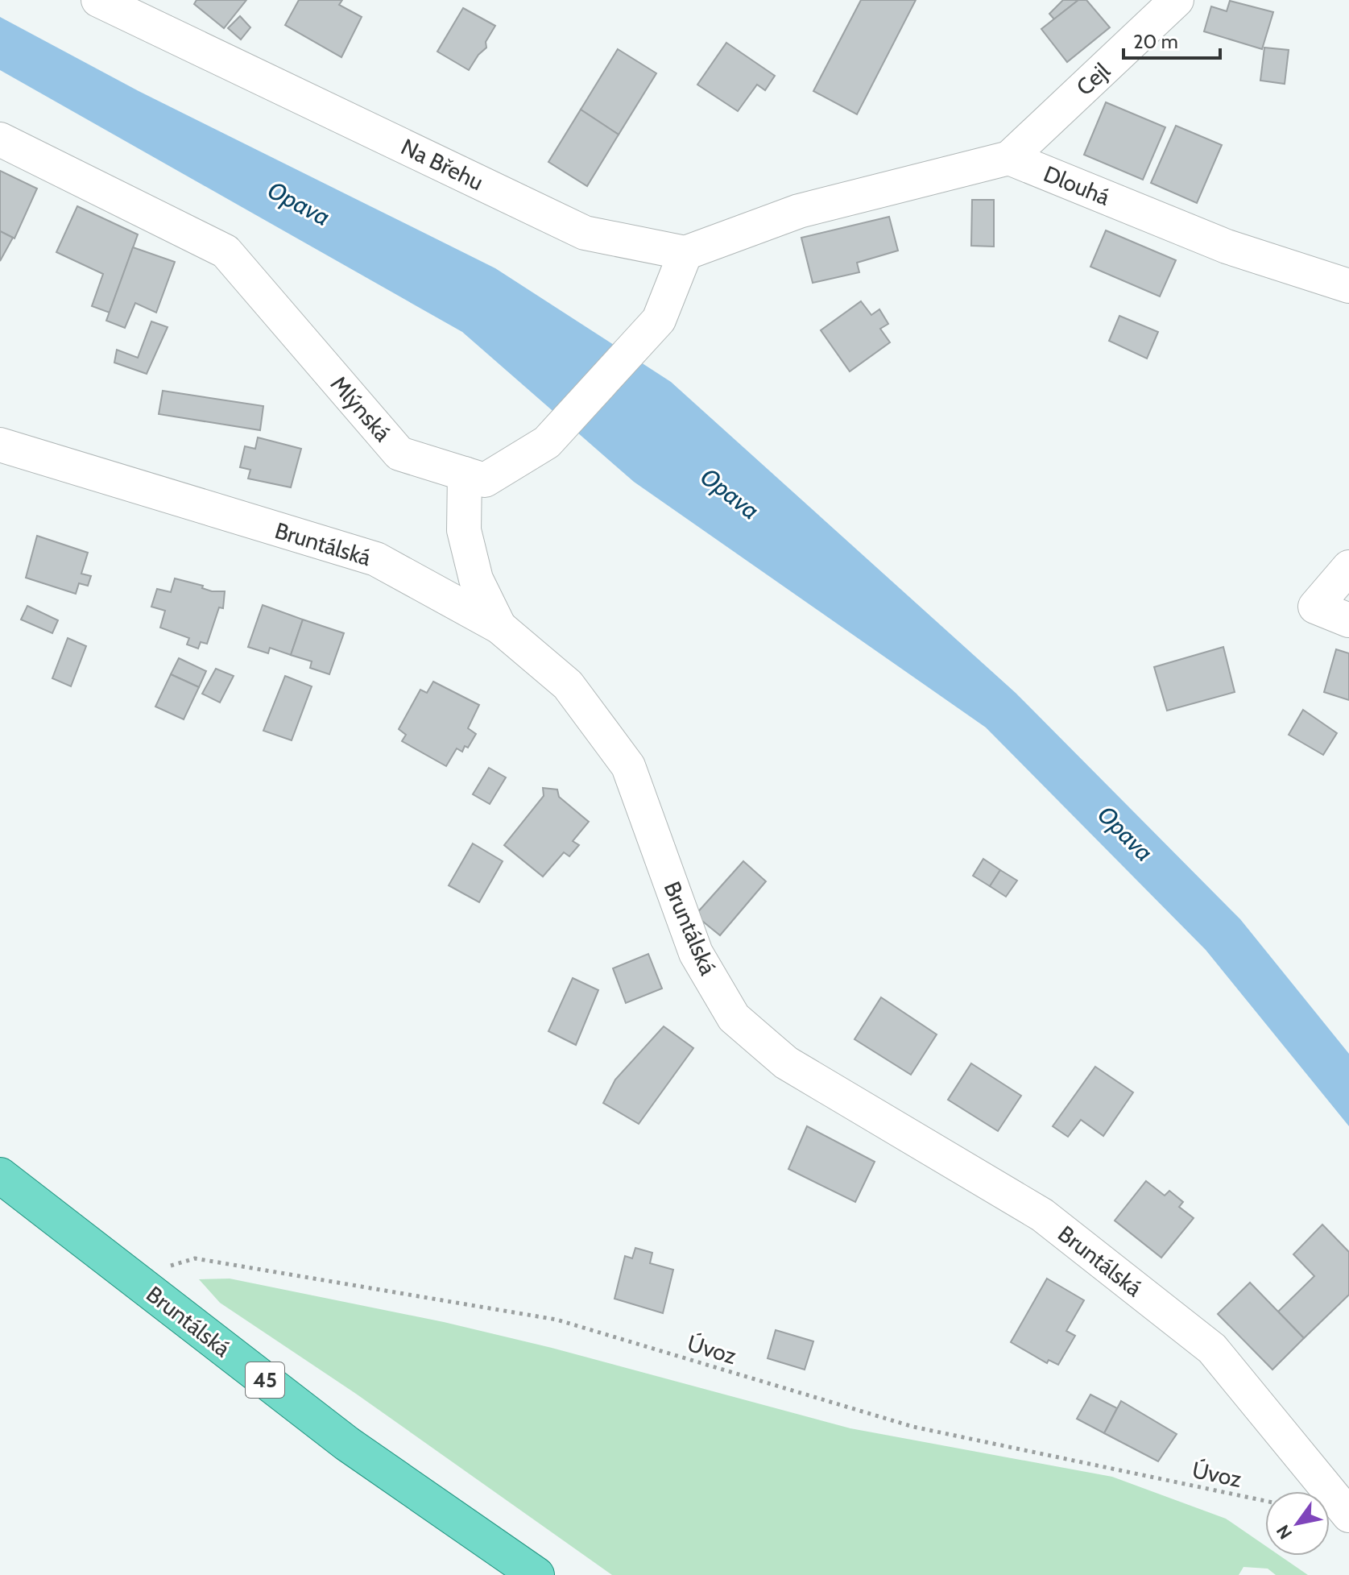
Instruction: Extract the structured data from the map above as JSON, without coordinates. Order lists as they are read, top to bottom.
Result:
{
  "streets": {
    "main road": ["Bruntálská", "45"],
    "street": [
      "Cejl",
      "Na Břehu",
      "Dlouhá",
      "Mlýnská"
    ],
    "path": ["Úvoz"]
  },
  "crossings": [
    ["Cejl", "Dlouhá"],
    ["Na Břehu", "Mlýnská"],
    ["Bruntálská", "Úvoz"]
  ],
  "water": ["Opava"],
  "scale_bar": "20 m",
  "north": "bottom left"
}
